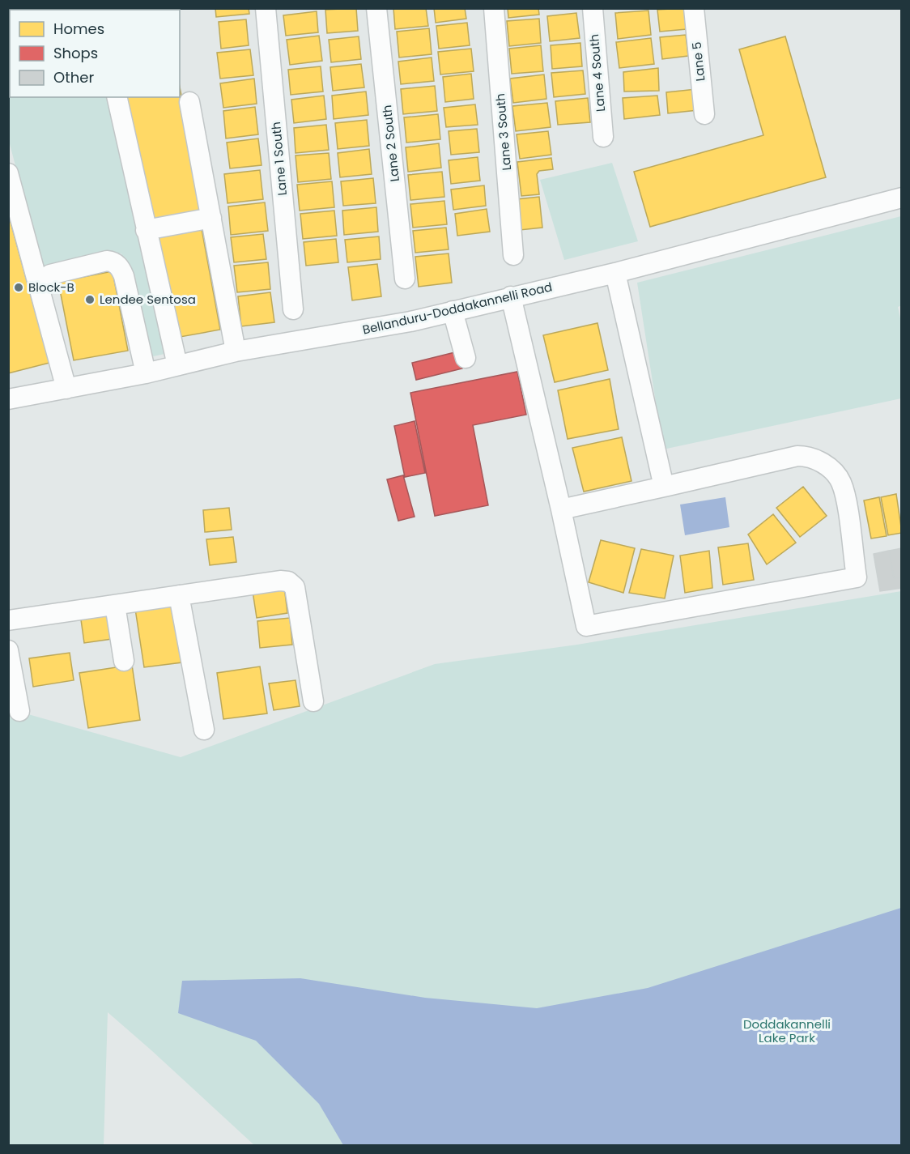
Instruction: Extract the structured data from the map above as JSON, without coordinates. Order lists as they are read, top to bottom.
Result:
{
  "streets": {
    "street": [
      "Lane 5",
      "Lane 4 South",
      "Lane 3 South",
      "Lane 2 South",
      "Lane 1 South",
      "Bellanduru-Doddakannelli Road"
    ]
  },
  "parks": ["Doddakannelli Lake Park"],
  "places": ["Block-B", "Lendee Sentosa"],
  "legend": ["Homes", "Shops", "Other"]
}
